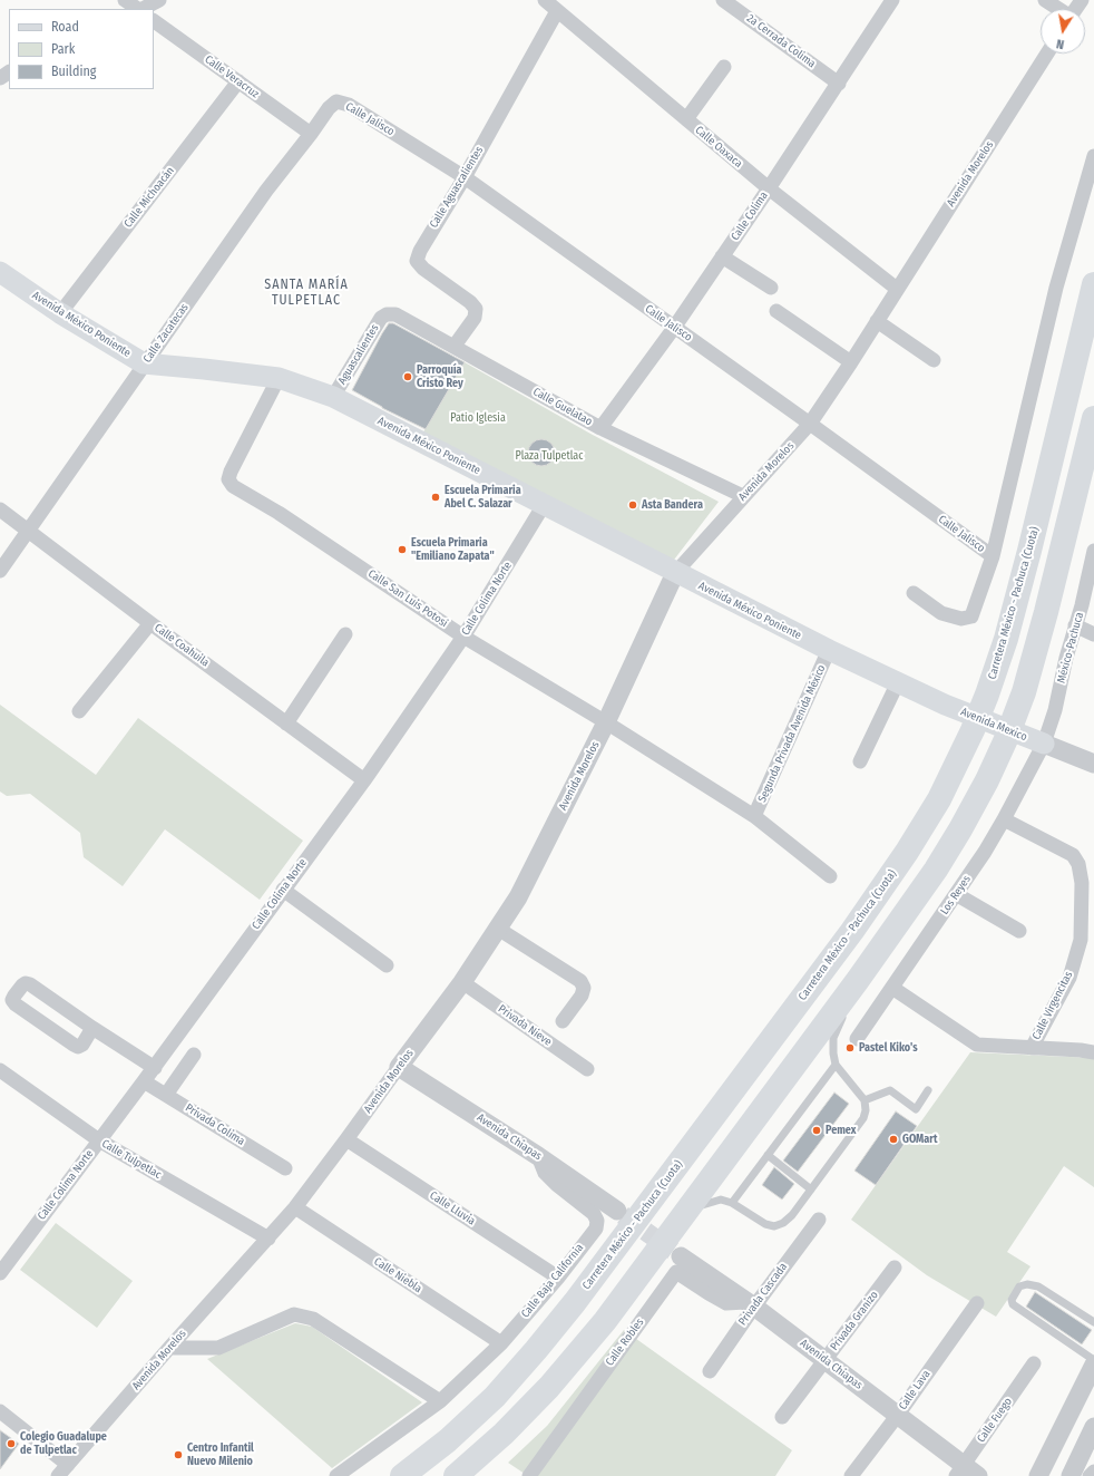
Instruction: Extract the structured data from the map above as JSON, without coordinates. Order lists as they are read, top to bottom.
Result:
{
  "streets": {
    "highway": ["Carretera México - Pachuca (Cuota)"],
    "main road": ["Avenida México Poniente", "Avenida Mexico"],
    "street": [
      "2a Cerrada Colima",
      "Calle Veracruz",
      "Calle Jalisco",
      "Calle Oaxaca",
      "Avenida Morelos",
      "Calle Aguascalientes",
      "Calle Michoacán",
      "Calle Colima",
      "Calle Zacatecas",
      "Aguascalientes",
      "Calle Guelatao",
      "Calle San Luis Potosí",
      "Calle Colima Norte",
      "Calle Coahuila",
      "México-Pachuca",
      "Segunda Privada Avenida México",
      "Los Reyes",
      "Calle Virgencitas",
      "Privada Nieve",
      "Privada Colima",
      "Avenida Chiapas",
      "Calle Tulpetlac",
      "Calle Lluvia",
      "Calle Niebla",
      "Calle Baja California",
      "Privada Cascada",
      "Privada Granizo",
      "Calle Robles",
      "Calle Lava",
      "Calle Fuego"
    ]
  },
  "crossings": [
    ["2a Cerrada Colima", "Calle Colima"],
    ["Calle Veracruz", "Calle Michoacán"],
    ["Calle Veracruz", "Calle Zacatecas"],
    ["Calle Jalisco", "Avenida Morelos"],
    ["Calle Jalisco", "Calle Aguascalientes"],
    ["Calle Jalisco", "Calle Colima"],
    ["Calle Jalisco", "Calle Zacatecas"],
    ["Calle Oaxaca", "Avenida Morelos"],
    ["Calle Oaxaca", "Calle Aguascalientes"],
    ["Calle Oaxaca", "Calle Colima"],
    ["Avenida Morelos", "Avenida México Poniente"],
    ["Avenida Morelos", "Calle Guelatao"],
    ["Avenida Morelos", "Calle San Luis Potosí"],
    ["Avenida Morelos", "Privada Nieve"],
    ["Avenida Morelos", "Avenida Chiapas"],
    ["Avenida Morelos", "Calle Tulpetlac"],
    ["Avenida Morelos", "Calle Lluvia"],
    ["Avenida Morelos", "Calle Niebla"],
    ["Calle Aguascalientes", "Calle Guelatao"],
    ["Calle Michoacán", "Avenida México Poniente"],
    ["Calle Colima", "Calle Guelatao"],
    ["Avenida México Poniente", "Calle Zacatecas"],
    ["Avenida México Poniente", "Aguascalientes"],
    ["Avenida México Poniente", "Calle San Luis Potosí"],
    ["Avenida México Poniente", "Calle Colima Norte"],
    ["Avenida México Poniente", "Avenida Mexico"],
    ["Avenida México Poniente", "Segunda Privada Avenida México"],
    ["Calle Zacatecas", "Calle Coahuila"],
    ["Aguascalientes", "Calle Guelatao"],
    ["Calle San Luis Potosí", "Calle Colima Norte"],
    ["Calle San Luis Potosí", "Segunda Privada Avenida México"],
    ["Calle Colima Norte", "Calle Coahuila"],
    ["Calle Colima Norte", "Privada Colima"],
    ["Calle Colima Norte", "Calle Tulpetlac"],
    ["México-Pachuca", "Avenida Mexico"],
    ["México-Pachuca", "Los Reyes"],
    ["Avenida Mexico", "Los Reyes"],
    ["Los Reyes", "Calle Virgencitas"],
    ["Avenida Chiapas", "Calle Baja California"],
    ["Avenida Chiapas", "Privada Cascada"],
    ["Avenida Chiapas", "Privada Granizo"],
    ["Avenida Chiapas", "Calle Robles"],
    ["Avenida Chiapas", "Calle Lava"],
    ["Avenida Chiapas", "Calle Fuego"],
    ["Calle Lluvia", "Calle Baja California"],
    ["Calle Niebla", "Calle Baja California"],
    ["Privada Cascada", "Calle Robles"]
  ],
  "districts": ["SANTA MARÍA TULPETLAC"],
  "parks": ["Patio Iglesia", "Plaza Tulpetlac"],
  "places": [
    "Parroquía Cristo Rey",
    "Escuela Primaria Abel C. Salazar",
    "Asta Bandera",
    "Escuela Primaria \"Emiliano Zapata\"",
    "Pastel Kiko's",
    "Pemex",
    "GOMart",
    "Colegio Guadalupe de Tulpetlac",
    "Centro Infantil Nuevo Milenio"
  ],
  "legend": ["Road", "Park", "Building"],
  "north": "bottom"
}
